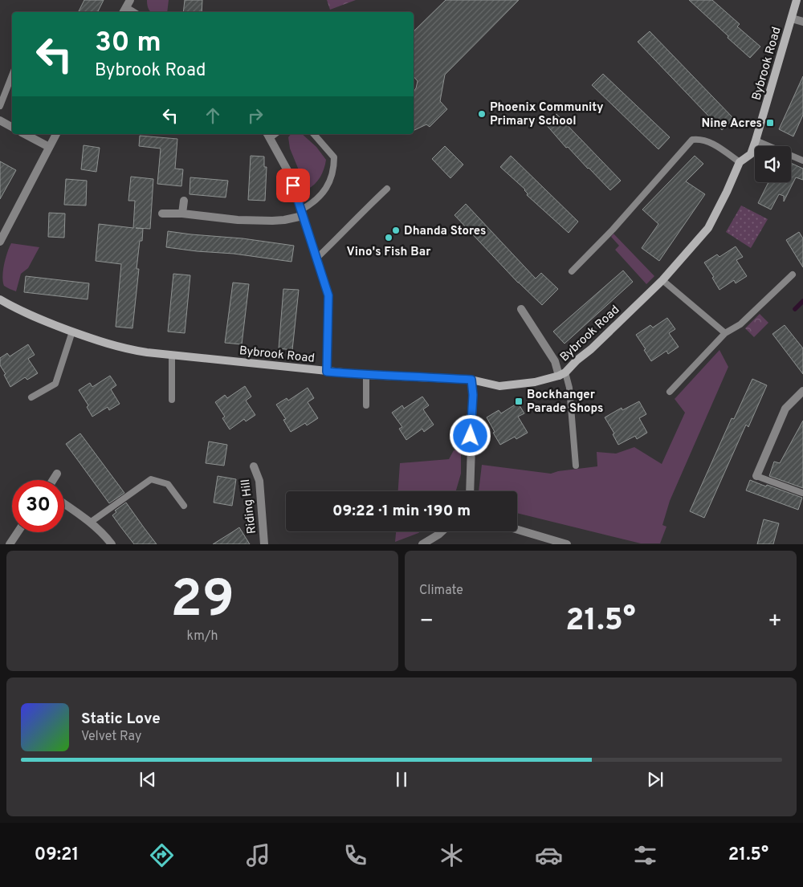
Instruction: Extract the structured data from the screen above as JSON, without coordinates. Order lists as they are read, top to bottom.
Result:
{
  "streets": {
    "street": ["Bybrook Road", "Riding Hill"]
  },
  "places": {
    "other": ["Phoenix Community Primary School", "Dhanda Stores", "Vino's Fish Bar"],
    "transit": ["Nine Acres", "Bockhanger Parade Shops"]
  },
  "page": {
    "turn": ["30 m", "Bybrook Road"],
    "limit": "30",
    "trip": "09:22 · 1 min · 190 m",
    "tile": [
      ["29", "km/h"],
      "Climate"
    ],
    "heat": ["−", "21.5°", "+"],
    "song": ["Static Love", "Velvet Ray"],
    "tabs": ["09:21", "21.5°"]
  }
}
